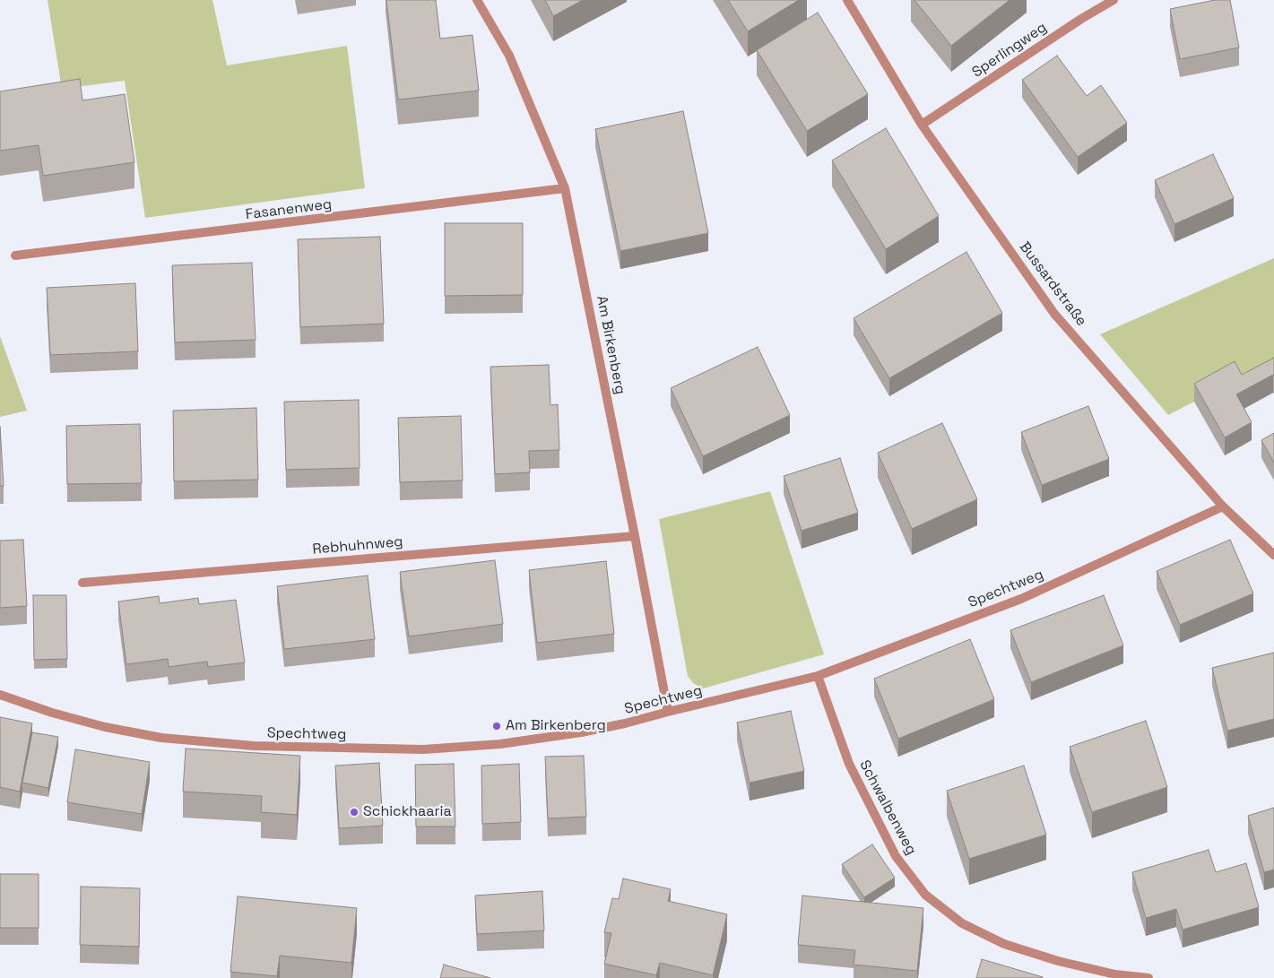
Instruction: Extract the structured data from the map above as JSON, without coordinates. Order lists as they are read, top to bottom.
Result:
{
  "streets": {
    "street": [
      "Sperlingweg",
      "Fasanenweg",
      "Bussardstraße",
      "Am Birkenberg",
      "Rebhuhnweg",
      "Spechtweg",
      "Schwalbenweg"
    ]
  },
  "crossings": [
    ["Sperlingweg", "Bussardstraße"],
    ["Fasanenweg", "Am Birkenberg"],
    ["Bussardstraße", "Spechtweg"],
    ["Am Birkenberg", "Rebhuhnweg"],
    ["Am Birkenberg", "Spechtweg"],
    ["Spechtweg", "Schwalbenweg"]
  ],
  "places": ["Am Birkenberg", "Schickhaaria"]
}
